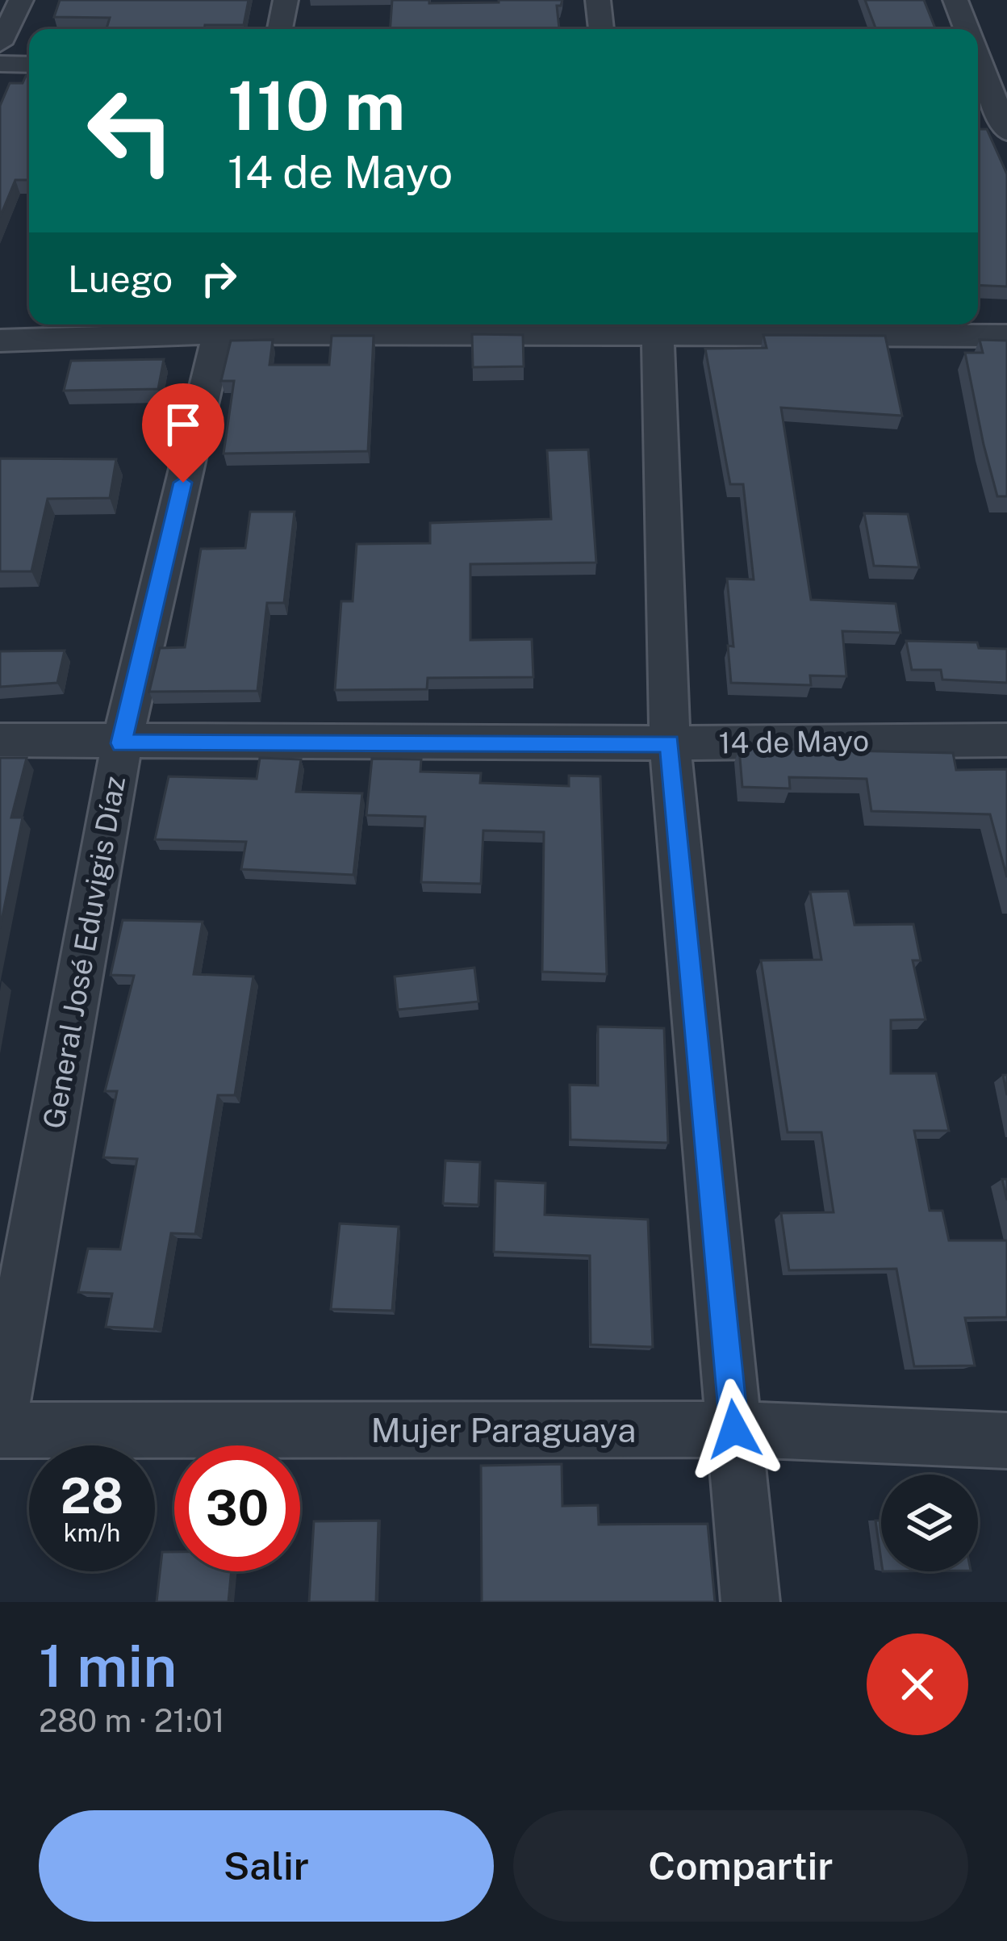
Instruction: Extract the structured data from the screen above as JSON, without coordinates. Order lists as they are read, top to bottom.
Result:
{
  "streets": {
    "street": ["14 de Mayo", "General José Eduvigis Díaz", "Mujer Paraguaya"]
  },
  "crossings": [
    ["14 de Mayo", "General José Eduvigis Díaz"]
  ],
  "page": {
    "turn": ["110 m", "14 de Mayo"],
    "then": "Luego",
    "speed": "28 km/h",
    "limit": "30",
    "heading": ["1 min", "280 m · 21:01"],
    "buttons": ["Salir", "Compartir"]
  }
}
